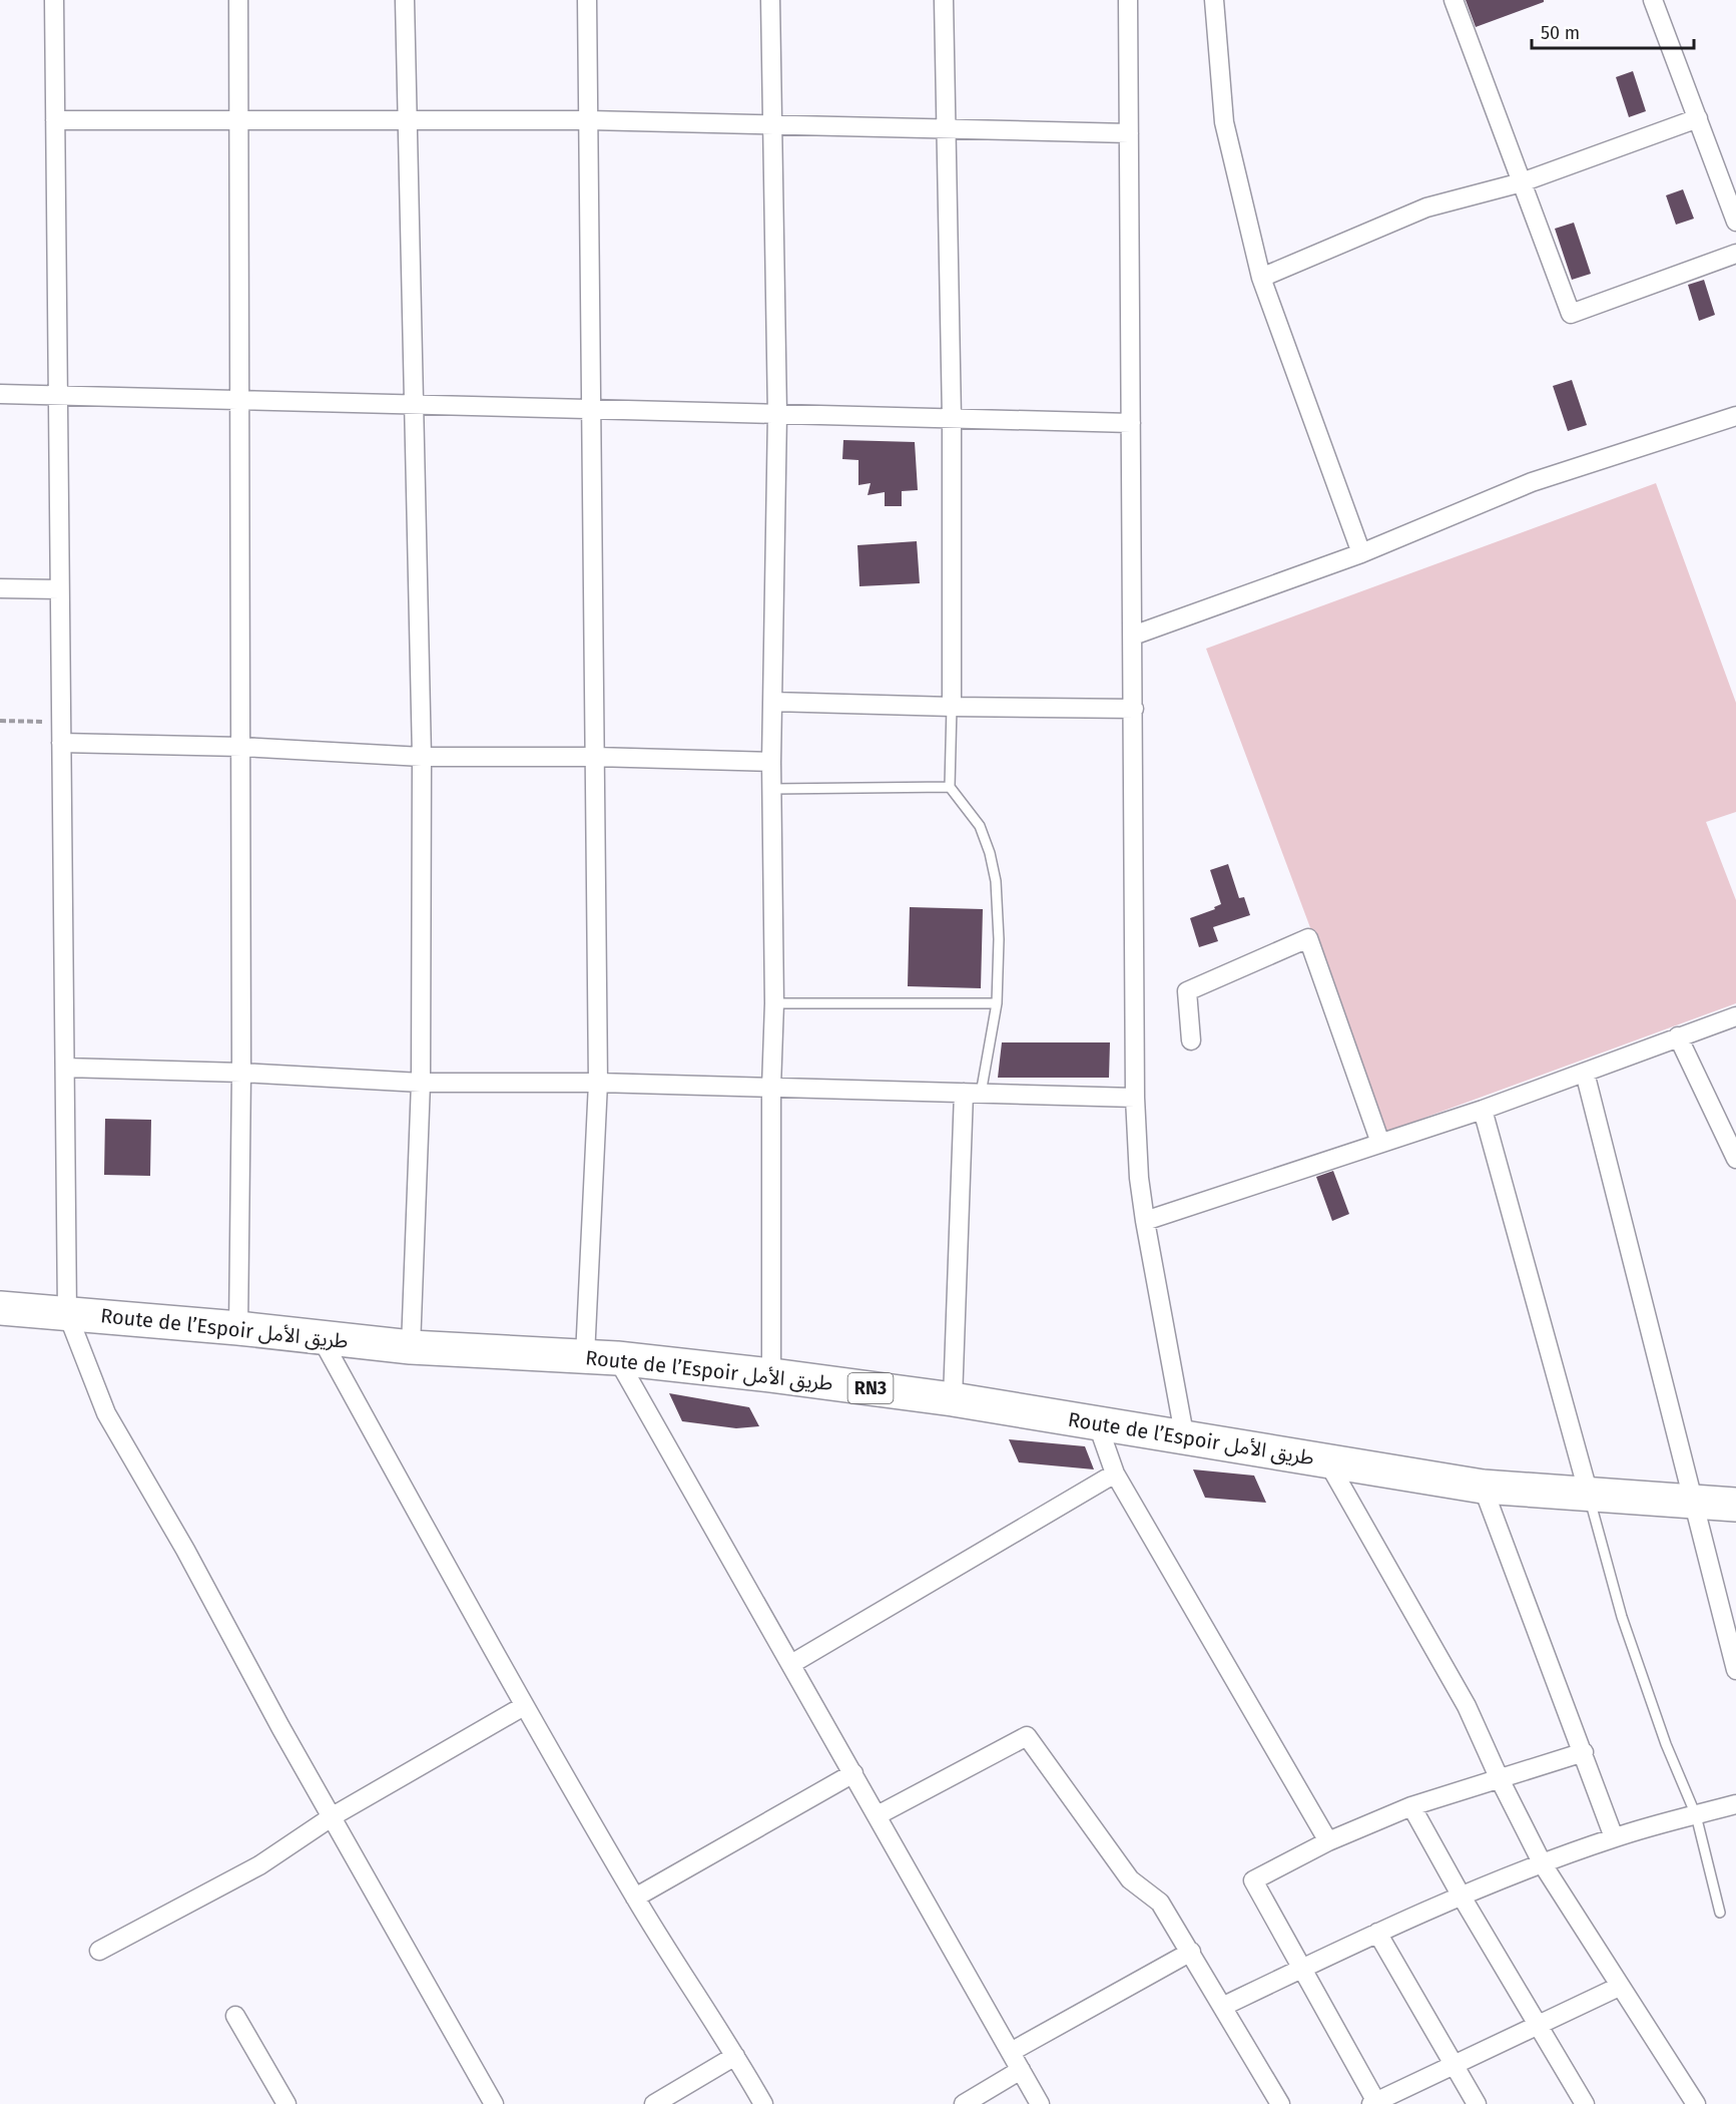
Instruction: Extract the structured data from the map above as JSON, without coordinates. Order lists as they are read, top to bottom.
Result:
{
  "streets": {
    "highway": ["Route de l’Espoir طريق الأمل", "RN3"]
  },
  "scale_bar": "50 m"
}
